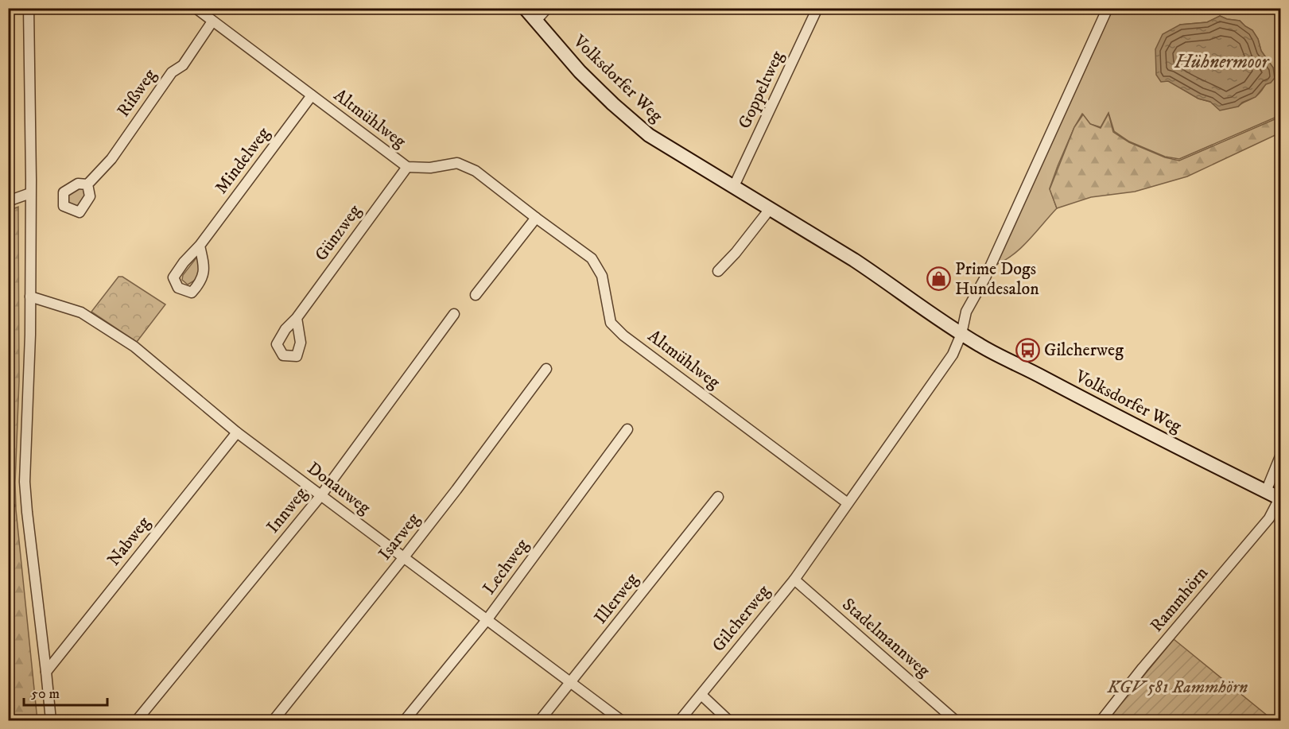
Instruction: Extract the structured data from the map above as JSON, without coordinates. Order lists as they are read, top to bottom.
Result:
{
  "streets": {
    "street": [
      "Volksdorfer Weg",
      "Goppeltweg",
      "Rißweg",
      "Altmühlweg",
      "Mindelweg",
      "Günzweg",
      "Donauweg",
      "Innweg",
      "Isarweg",
      "Nabweg",
      "Lechweg",
      "Illerweg",
      "Rammhörn",
      "Gilcherweg",
      "Stadelmannweg"
    ]
  },
  "crossings": [
    ["Volksdorfer Weg", "Goppeltweg"],
    ["Volksdorfer Weg", "Rammhörn"],
    ["Volksdorfer Weg", "Gilcherweg"],
    ["Rißweg", "Altmühlweg"],
    ["Altmühlweg", "Mindelweg"],
    ["Altmühlweg", "Günzweg"],
    ["Altmühlweg", "Gilcherweg"],
    ["Donauweg", "Innweg"],
    ["Donauweg", "Isarweg"],
    ["Donauweg", "Nabweg"],
    ["Donauweg", "Lechweg"],
    ["Donauweg", "Illerweg"],
    ["Gilcherweg", "Stadelmannweg"]
  ],
  "water": ["Hühnermoor"],
  "parks": ["KGV 581 Rammhörn"],
  "places": {
    "shop": ["Prime Dogs Hundesalon"],
    "bus stop": ["Gilcherweg"]
  },
  "scale_bar": "50 m"
}
